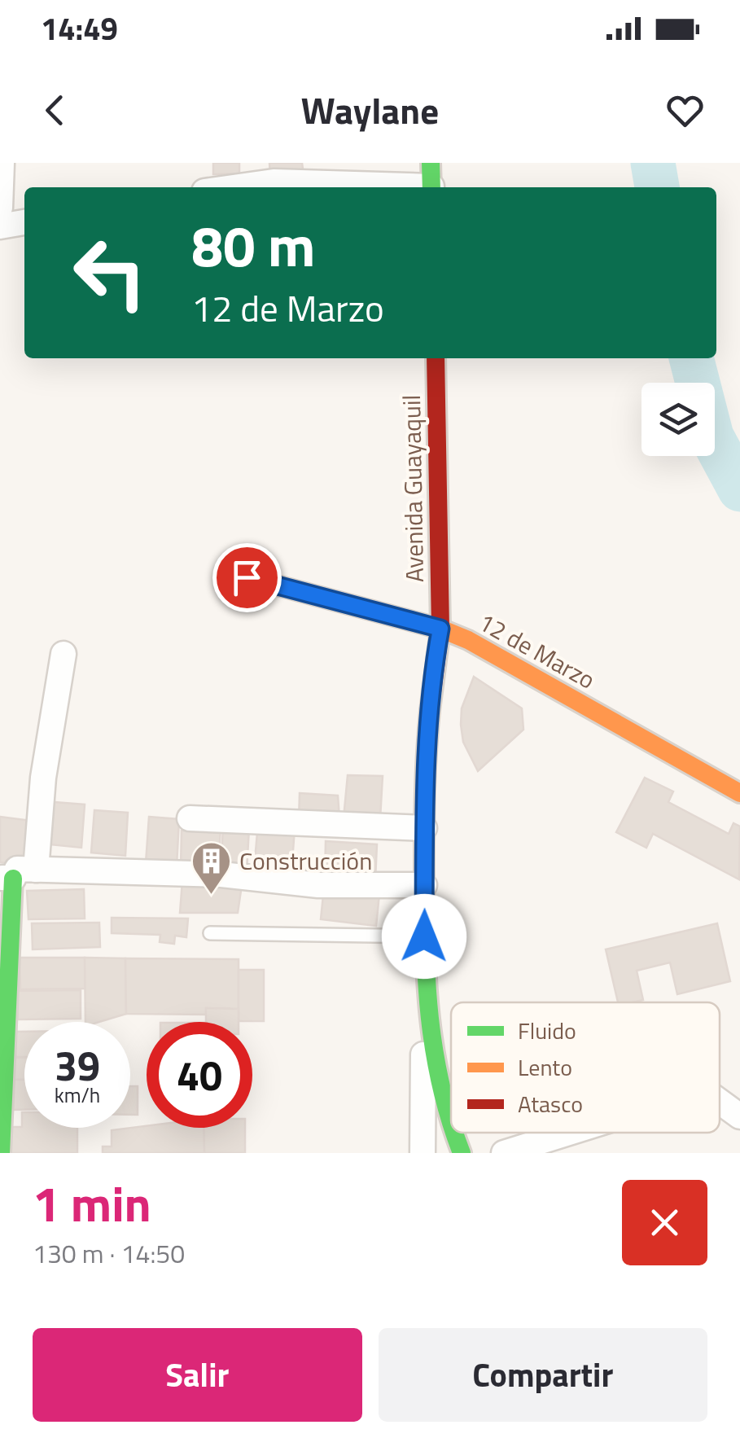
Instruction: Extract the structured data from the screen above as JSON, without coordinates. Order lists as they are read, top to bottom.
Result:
{
  "streets": {
    "street": ["Avenida Guayaquil", "12 de Marzo"]
  },
  "crossings": [
    ["Avenida Guayaquil", "12 de Marzo"]
  ],
  "places": {
    "building": ["Construcción"]
  },
  "legend": ["Fluido", "Lento", "Atasco"],
  "page": {
    "status": "14:49",
    "header": "Waylane",
    "turn": ["80 m", "12 de Marzo"],
    "speed": "39 km/h",
    "limit": "40",
    "heading": ["1 min", "130 m · 14:50"],
    "buttons": ["Salir", "Compartir"]
  }
}
